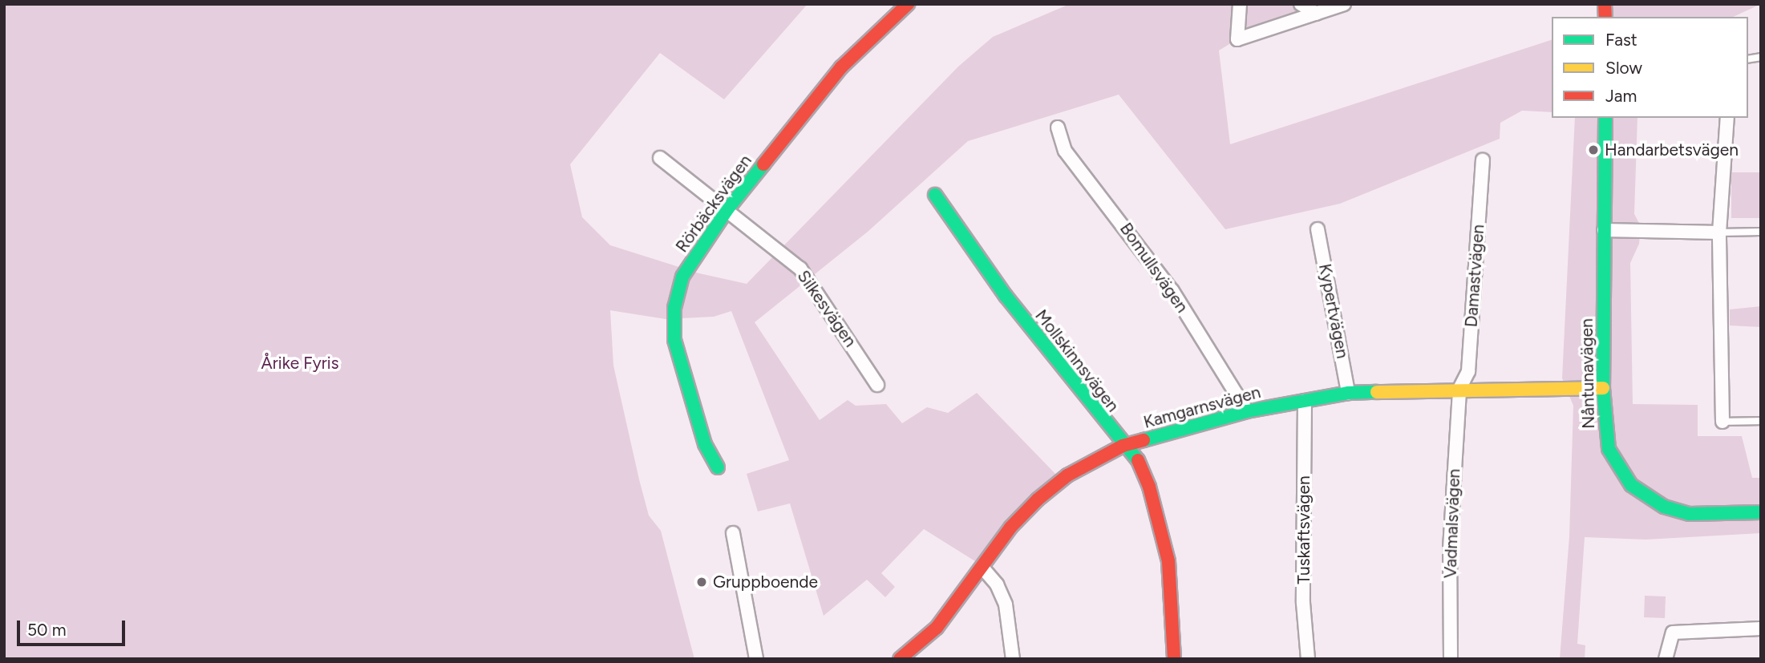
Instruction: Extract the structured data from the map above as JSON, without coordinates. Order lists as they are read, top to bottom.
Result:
{
  "streets": {
    "street": [
      "Rörbäcksvägen",
      "Bomullsvägen",
      "Damastvägen",
      "Silkesvägen",
      "Kypertvägen",
      "Mollskinnsvägen",
      "Nåntunavägen",
      "Kamgarnsvägen",
      "Vadmalsvägen",
      "Tuskaftsvägen"
    ]
  },
  "crossings": [
    ["Rörbäcksvägen", "Silkesvägen"],
    ["Bomullsvägen", "Kamgarnsvägen"],
    ["Damastvägen", "Kamgarnsvägen"],
    ["Damastvägen", "Vadmalsvägen"],
    ["Kypertvägen", "Kamgarnsvägen"],
    ["Mollskinnsvägen", "Kamgarnsvägen"],
    ["Nåntunavägen", "Kamgarnsvägen"],
    ["Kamgarnsvägen", "Vadmalsvägen"],
    ["Kamgarnsvägen", "Tuskaftsvägen"]
  ],
  "parks": ["Årike Fyris"],
  "places": ["Handarbetsvägen", "Gruppboende"],
  "legend": ["Fast", "Slow", "Jam"],
  "scale_bar": "50 m"
}
